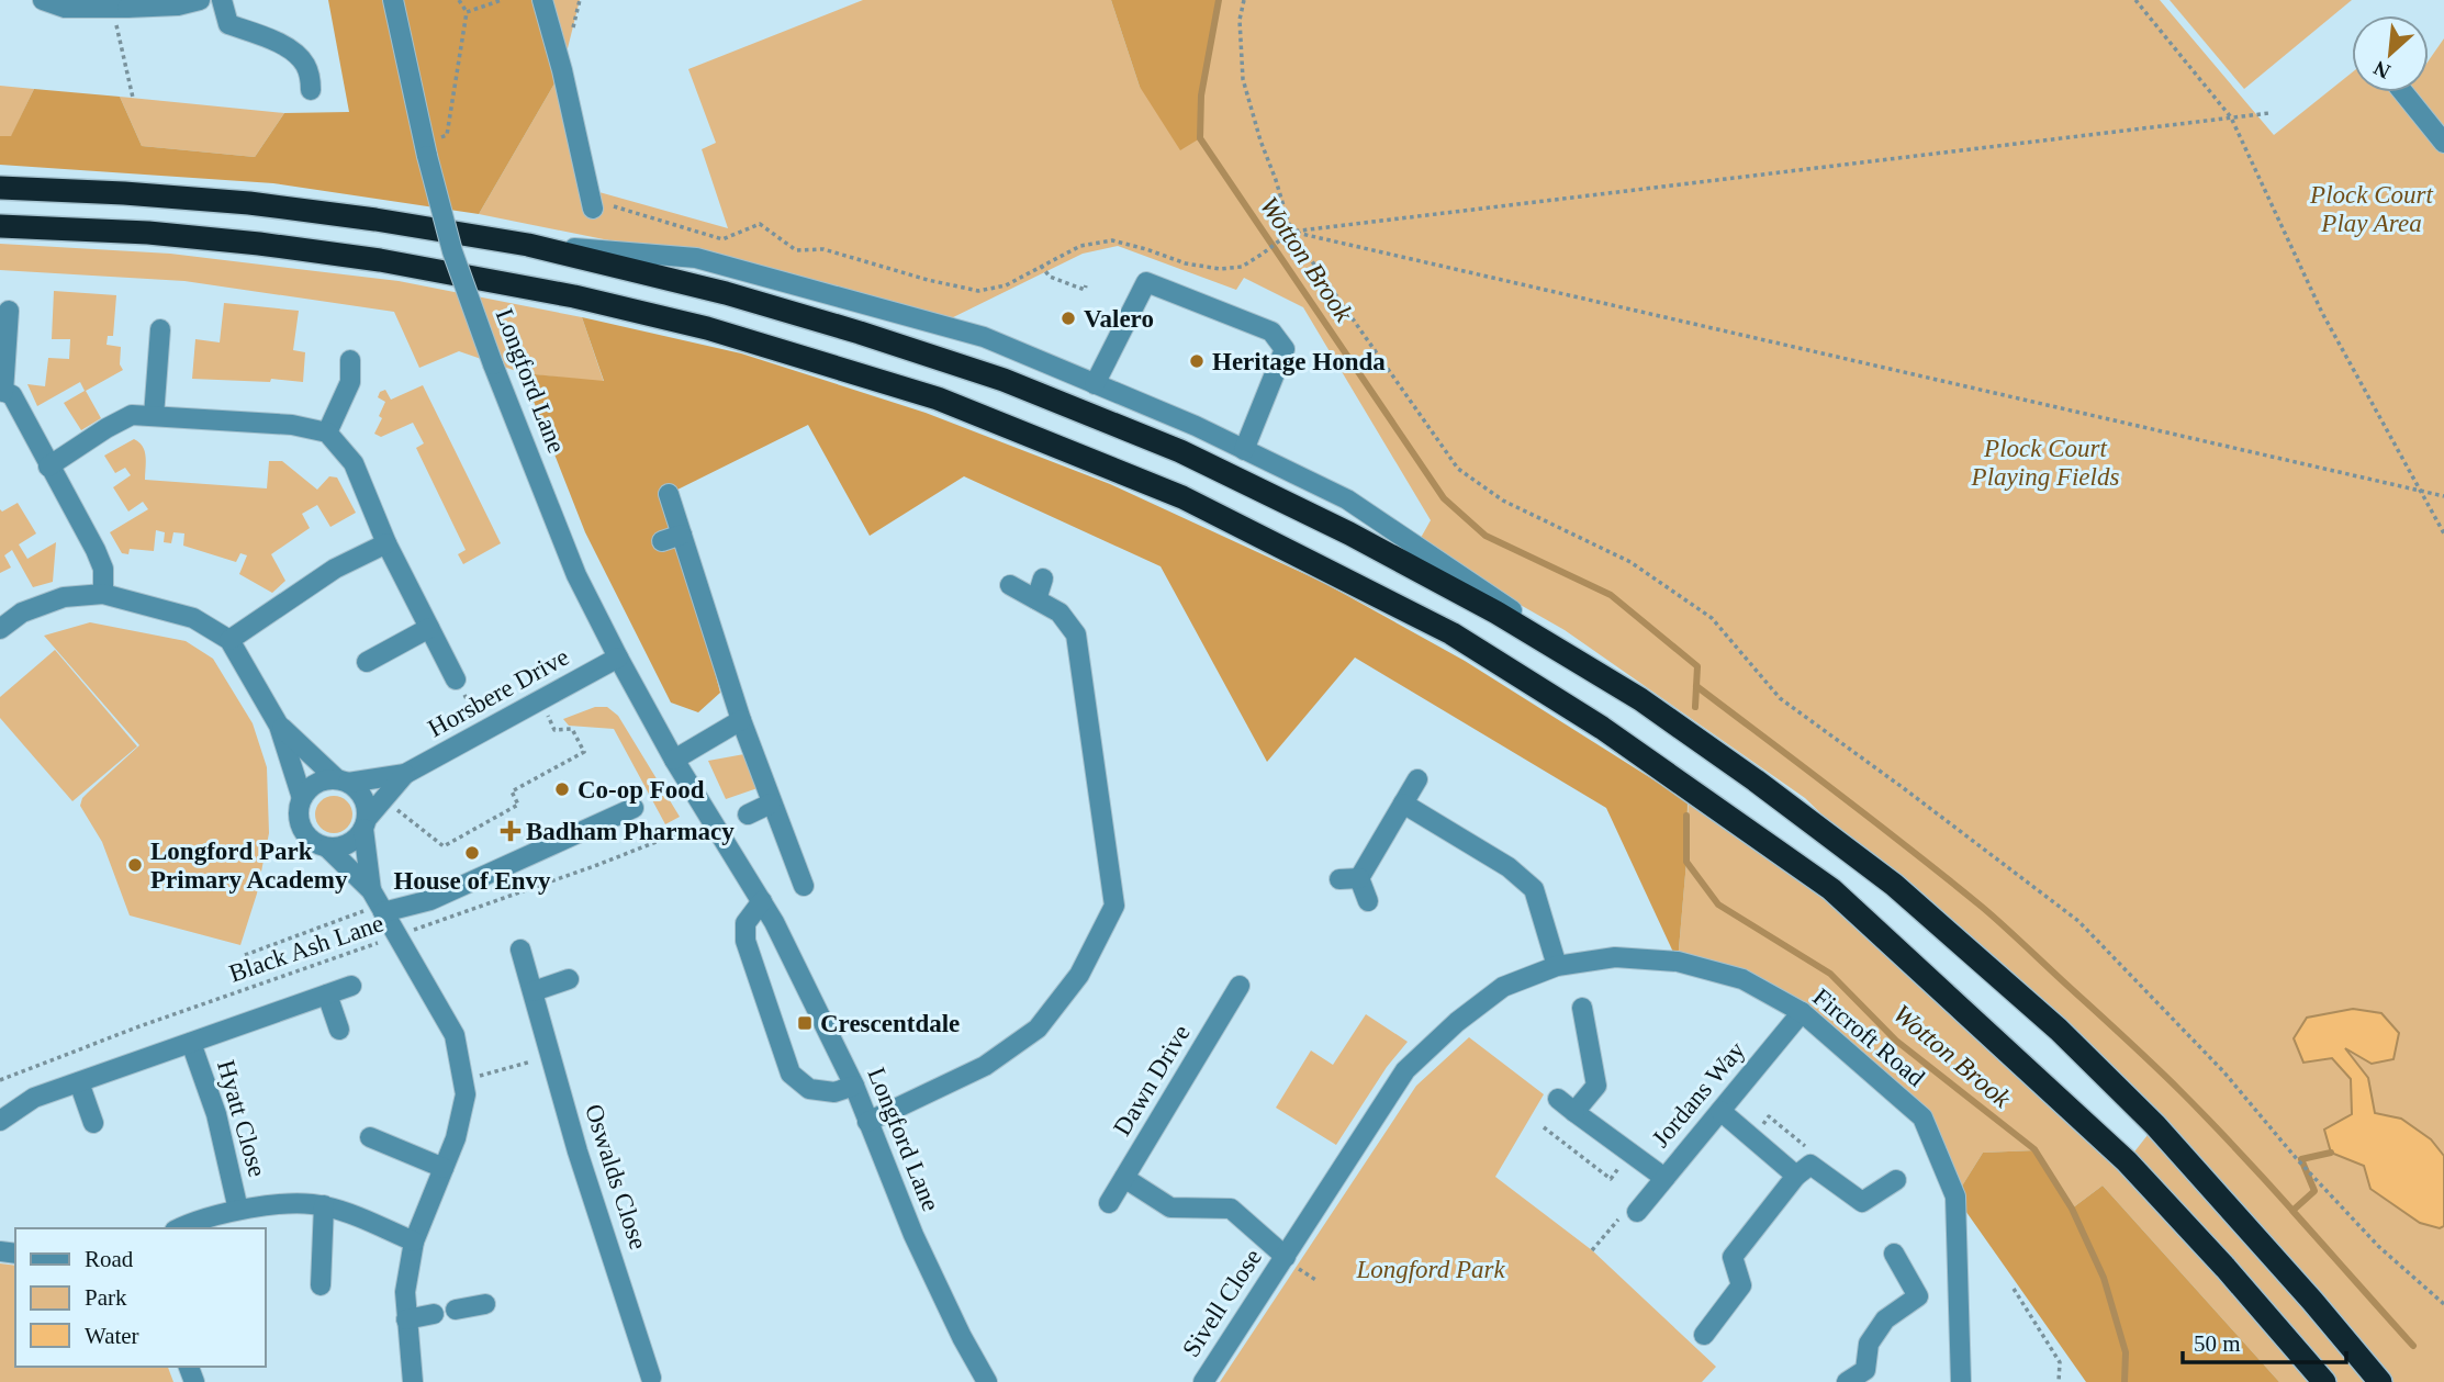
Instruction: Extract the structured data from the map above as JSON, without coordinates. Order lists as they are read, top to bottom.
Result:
{
  "streets": {
    "street": [
      "Longford Lane",
      "Horsbere Drive",
      "Fircroft Road",
      "Dawn Drive",
      "Jordans Way",
      "Hyatt Close",
      "Oswalds Close",
      "Sivell Close"
    ],
    "path": ["Black Ash Lane"]
  },
  "crossings": [
    ["Longford Lane", "Horsbere Drive"],
    ["Longford Lane", "Black Ash Lane"],
    ["Fircroft Road", "Jordans Way"],
    ["Fircroft Road", "Sivell Close"],
    ["Dawn Drive", "Sivell Close"]
  ],
  "water": ["Wotton Brook"],
  "parks": ["Plock Court Play Area", "Plock Court Playing Fields", "Longford Park"],
  "places": {
    "other": [
      "Valero",
      "Heritage Honda",
      "Co-op Food",
      "House of Envy",
      "Longford Park Primary Academy"
    ],
    "health": ["Badham Pharmacy"],
    "transit": ["Crescentdale"]
  },
  "legend": ["Road", "Park", "Water"],
  "scale_bar": "50 m",
  "north": "bottom left"
}
